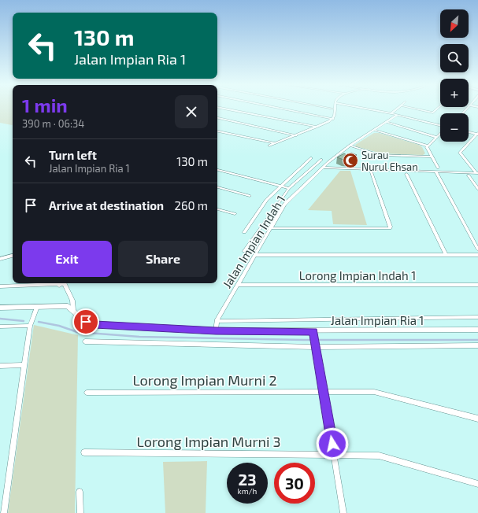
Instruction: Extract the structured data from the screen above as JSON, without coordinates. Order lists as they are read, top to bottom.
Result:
{
  "streets": {
    "street": [
      "Jalan Impian Indah 1",
      "Lorong Impian Indah 1",
      "Jalan Impian Ria 1",
      "Lorong Impian Murni 2",
      "Lorong Impian Murni 3"
    ]
  },
  "crossings": [
    ["Jalan Impian Indah 1", "Lorong Impian Indah 1"],
    ["Jalan Impian Indah 1", "Jalan Impian Ria 1"]
  ],
  "places": {
    "mosque": ["Surau Nurul Ehsan"]
  },
  "north": "bottom left",
  "page": {
    "map_buttons": ["+", "−"],
    "turn": ["130 m", "Jalan Impian Ria 1"],
    "heading": ["1 min", "390 m · 06:34"],
    "list": [
      {
        "name": "Turn left",
        "note": "Jalan Impian Ria 1",
        "value": "130 m"
      },
      {
        "name": "Arrive at destination",
        "value": "260 m"
      }
    ],
    "buttons": ["Exit", "Share"],
    "speed": "23 km/h",
    "limit": "30"
  }
}
